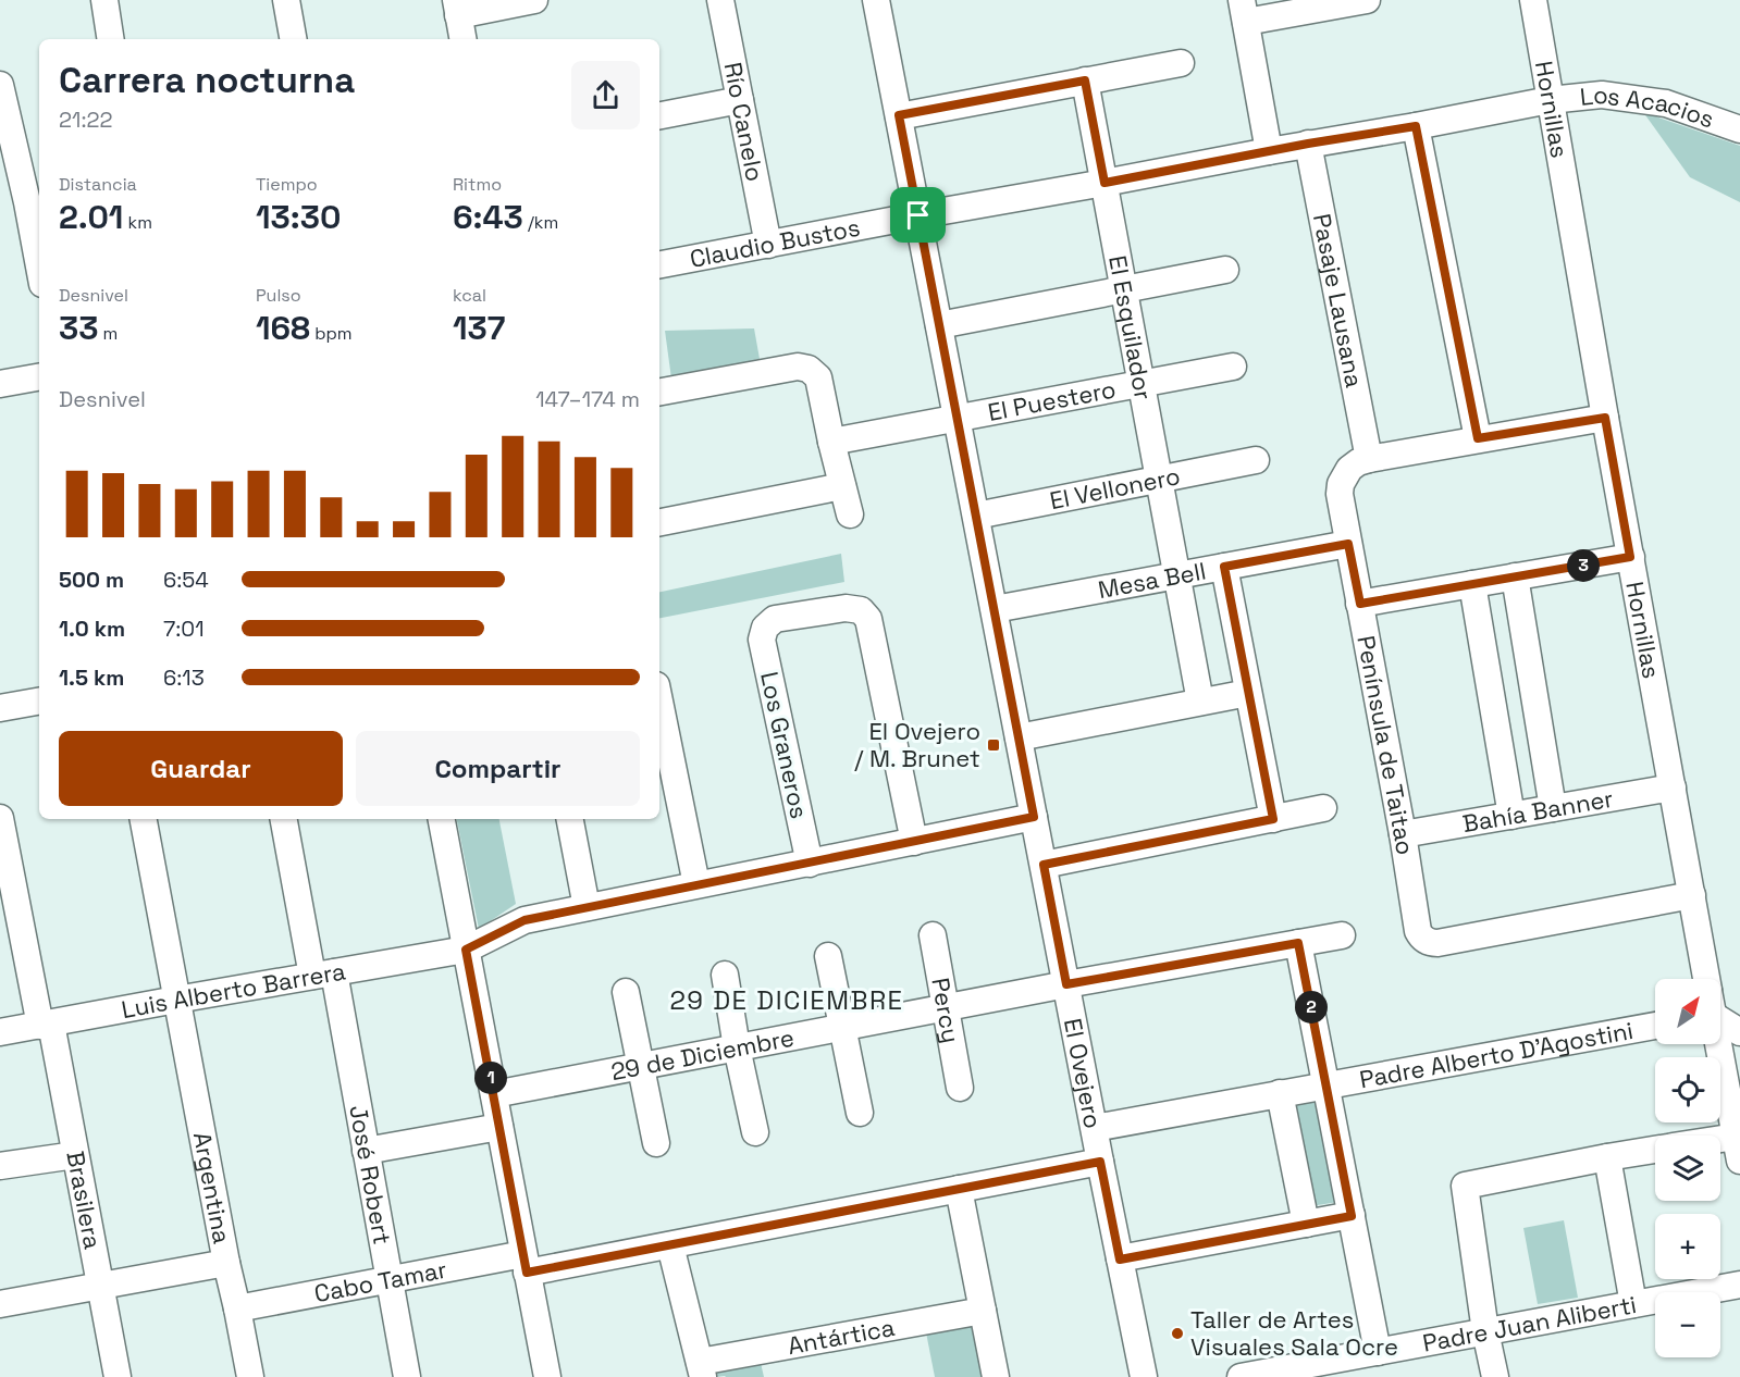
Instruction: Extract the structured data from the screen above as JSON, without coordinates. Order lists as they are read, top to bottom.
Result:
{
  "streets": {
    "street": [
      "Hornillas",
      "Los Acacios",
      "Río Canelo",
      "Claudio Bustos",
      "Pasaje Lausana",
      "El Esquilador",
      "El Puestero",
      "El Vellonero",
      "Mesa Bell",
      "Los Graneros",
      "Península de Taitao",
      "Bahía Banner",
      "Luis Alberto Barrera",
      "Percy",
      "29 de Diciembre",
      "Padre Alberto D'Agostini",
      "El Ovejero",
      "José Robert",
      "Argentina",
      "Brasilera",
      "Cabo Tamar",
      "Padre Juan Aliberti",
      "Antártica"
    ]
  },
  "crossings": [
    ["Hornillas", "Los Acacios"],
    ["Hornillas", "Claudio Bustos"],
    ["Hornillas", "Península de Taitao"],
    ["Hornillas", "Bahía Banner"],
    ["Los Acacios", "Claudio Bustos"],
    ["Río Canelo", "Claudio Bustos"],
    ["Claudio Bustos", "Pasaje Lausana"],
    ["Claudio Bustos", "El Esquilador"],
    ["Claudio Bustos", "El Ovejero"],
    ["Pasaje Lausana", "Península de Taitao"],
    ["El Esquilador", "El Puestero"],
    ["El Esquilador", "El Vellonero"],
    ["El Esquilador", "Mesa Bell"],
    ["El Puestero", "El Ovejero"],
    ["El Vellonero", "El Ovejero"],
    ["Mesa Bell", "Península de Taitao"],
    ["Mesa Bell", "El Ovejero"],
    ["Los Graneros", "Luis Alberto Barrera"],
    ["Península de Taitao", "Bahía Banner"],
    ["Luis Alberto Barrera", "El Ovejero"],
    ["Luis Alberto Barrera", "José Robert"],
    ["Luis Alberto Barrera", "Argentina"],
    ["Luis Alberto Barrera", "Brasilera"],
    ["Percy", "29 de Diciembre"],
    ["29 de Diciembre", "El Ovejero"],
    ["Padre Alberto D'Agostini", "El Ovejero"],
    ["El Ovejero", "Cabo Tamar"],
    ["José Robert", "Cabo Tamar"],
    ["Argentina", "Cabo Tamar"]
  ],
  "districts": ["29 DE DICIEMBRE"],
  "places": {
    "transit": ["El Ovejero / M. Brunet"],
    "other": ["Taller de Artes Visuales Sala Ocre"]
  },
  "north": "top right",
  "page": {
    "heading": ["Carrera nocturna", "21:22"],
    "stats": [
      ["Distancia", "2.01 km"],
      ["Tiempo", "13:30"],
      ["Ritmo", "6:43 /km"],
      ["Desnivel", "33 m"],
      ["Pulso", "168 bpm"],
      ["kcal", "137"]
    ],
    "chart": ["Desnivel", "147–174 m"],
    "pins": ["3", "2", "1"],
    "list": [
      {
        "name": "500 m",
        "note": "6:54"
      },
      {
        "name": "1.0 km",
        "note": "7:01"
      },
      {
        "name": "1.5 km",
        "note": "6:13"
      }
    ],
    "buttons": ["Guardar", "Compartir"],
    "map_buttons": ["+", "−"]
  }
}
